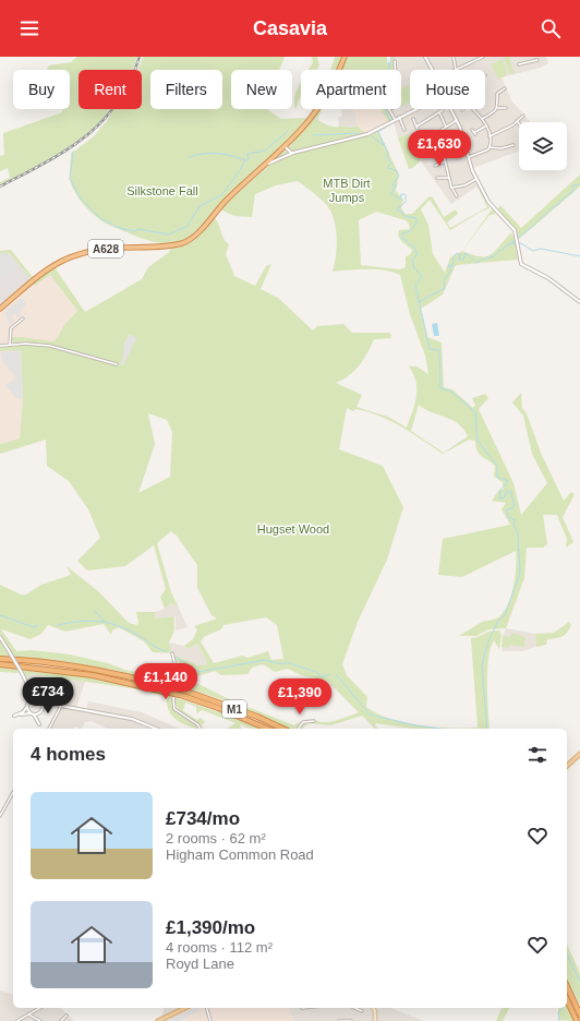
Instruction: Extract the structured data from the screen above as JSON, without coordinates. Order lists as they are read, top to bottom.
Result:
{
  "streets": {
    "highway": ["A628", "M1"]
  },
  "parks": ["MTB Dirt Jumps", "Silkstone Fall", "Hugset Wood"],
  "page": {
    "header": "Casavia",
    "chip": [
      "Buy",
      "Rent",
      "Filters",
      "New",
      "Apartment",
      "House"
    ],
    "price": [
      "£1,630",
      "£1,140",
      "£734",
      "£1,390"
    ],
    "heading": "4 homes",
    "list": [
      {
        "name": "£734/mo",
        "note": "2 rooms · 62 m² · Higham Common Road"
      },
      {
        "name": "£1,390/mo",
        "note": "4 rooms · 112 m² · Royd Lane"
      }
    ]
  }
}
